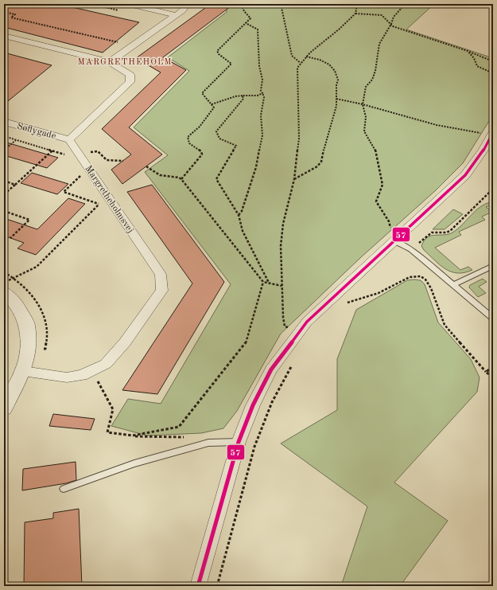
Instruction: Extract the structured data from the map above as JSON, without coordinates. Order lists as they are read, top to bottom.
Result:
{
  "streets": {
    "street": ["Søflygade", "Margretheholmsvej"]
  },
  "crossings": [
    ["Søflygade", "Margretheholmsvej"]
  ],
  "districts": ["MARGRETHEHOLM"],
  "lines": ["transit line 57"]
}
